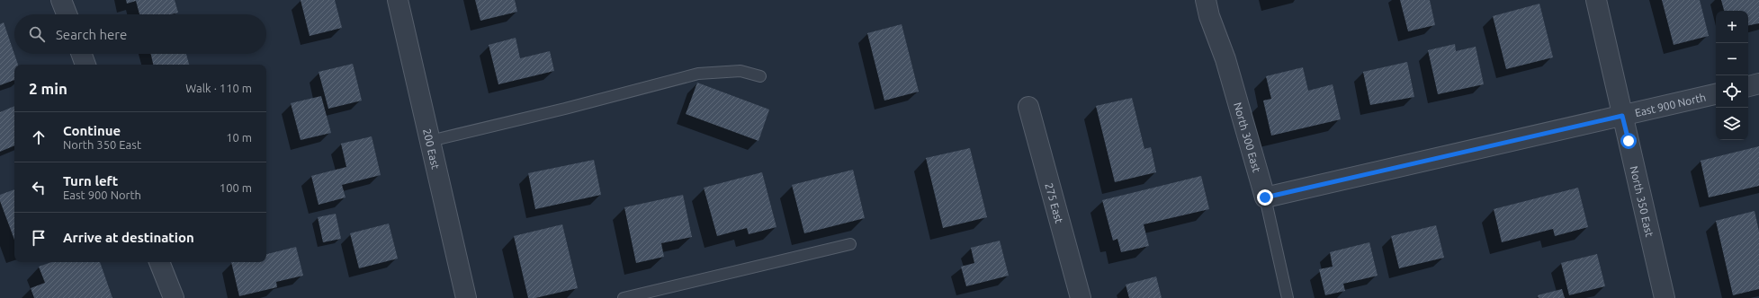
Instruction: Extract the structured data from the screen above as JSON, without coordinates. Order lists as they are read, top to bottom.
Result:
{
  "streets": {
    "street": [
      "East 900 North",
      "North 300 East",
      "200 East",
      "North 350 East",
      "275 East"
    ]
  },
  "crossings": [
    ["East 900 North", "North 300 East"],
    ["East 900 North", "North 350 East"]
  ],
  "page": {
    "map_buttons": ["+", "−"],
    "search": "Search here",
    "heading": ["2 min", "Walk · 110 m"],
    "list": [
      ["Continue", "North 350 East", "10 m"],
      ["Turn left", "East 900 North", "100 m"],
      "Arrive at destination"
    ]
  }
}
